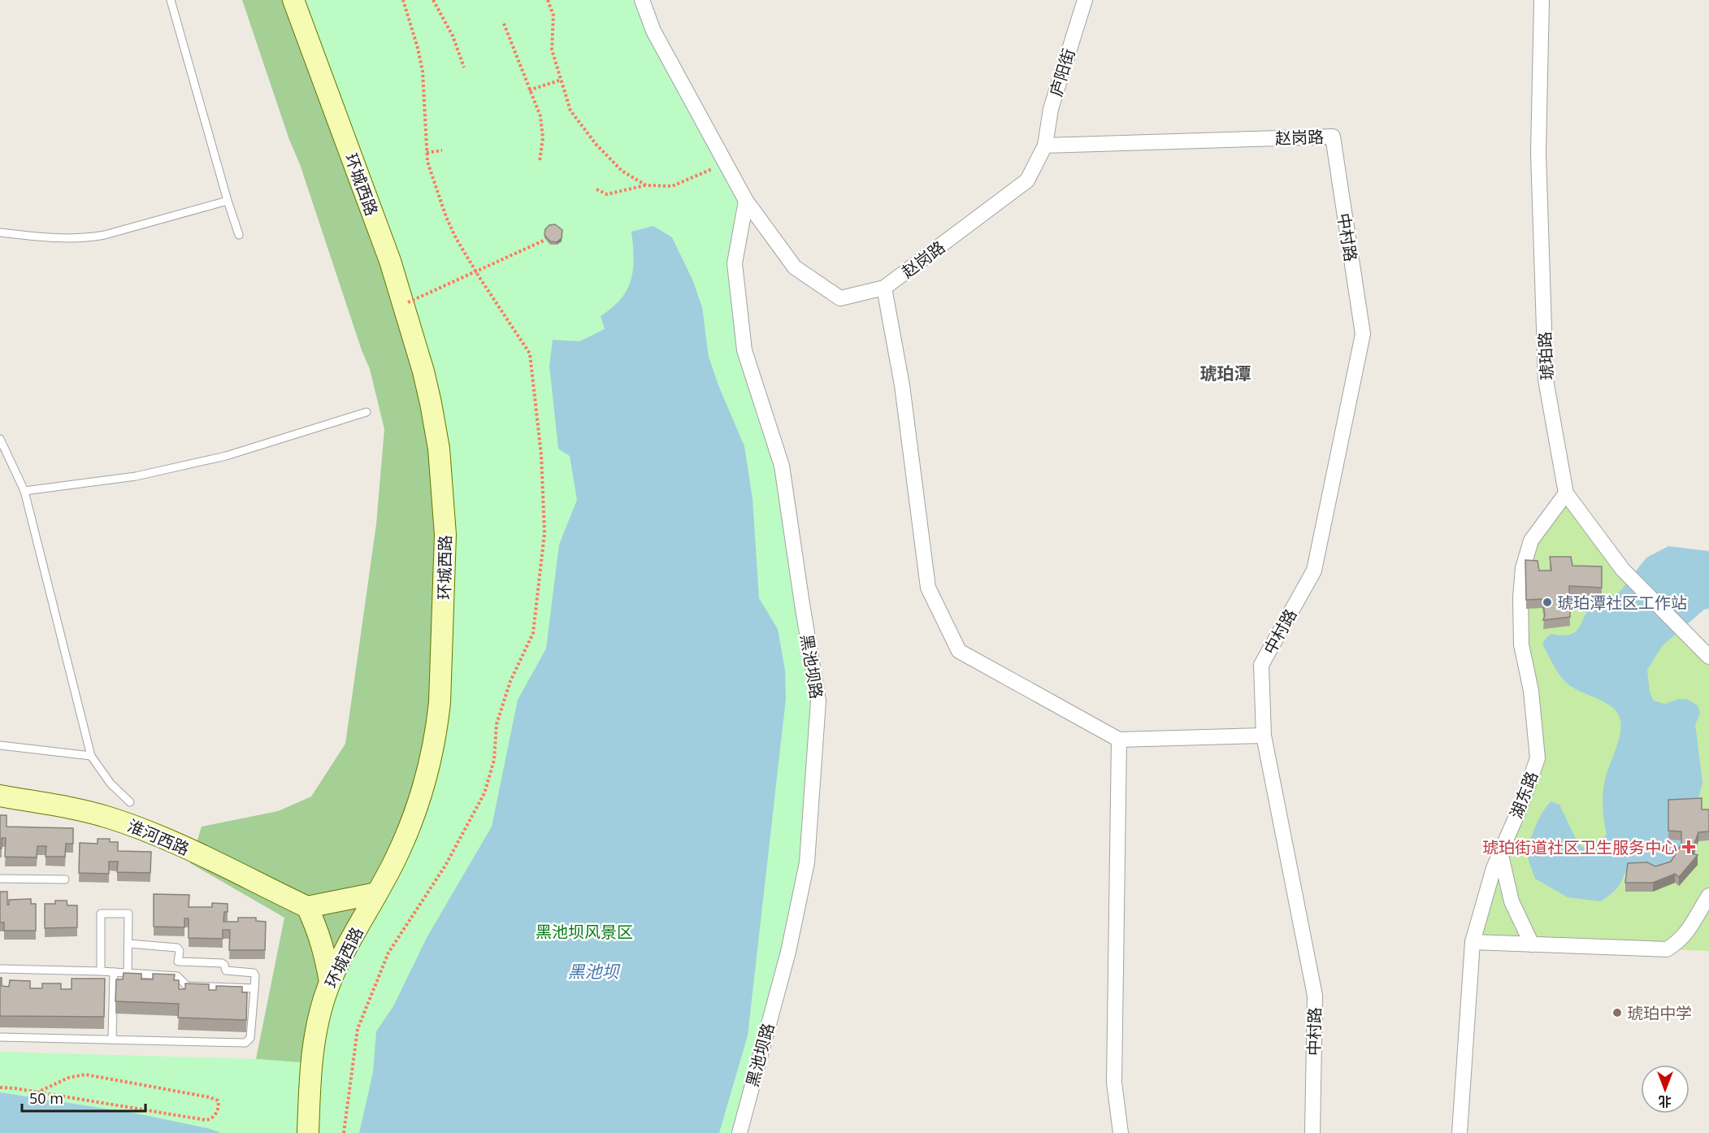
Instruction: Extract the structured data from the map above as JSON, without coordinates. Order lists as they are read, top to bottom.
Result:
{
  "streets": {
    "street": [
      "庐阳街",
      "赵岗路",
      "环城西路",
      "中村路",
      "琥珀路",
      "黑池坝路",
      "湖东路",
      "淮河西路"
    ]
  },
  "crossings": [
    ["庐阳街", "赵岗路"],
    ["赵岗路", "中村路"],
    ["赵岗路", "黑池坝路"],
    ["琥珀路", "湖东路"]
  ],
  "districts": ["琥珀潭"],
  "water": ["黑池坝"],
  "parks": ["黑池坝风景区"],
  "places": {
    "other": ["琥珀潭社区工作站", "琥珀中学"],
    "health": ["琥珀街道社区卫生服务中心"]
  },
  "scale_bar": "50 m",
  "north": "bottom"
}
